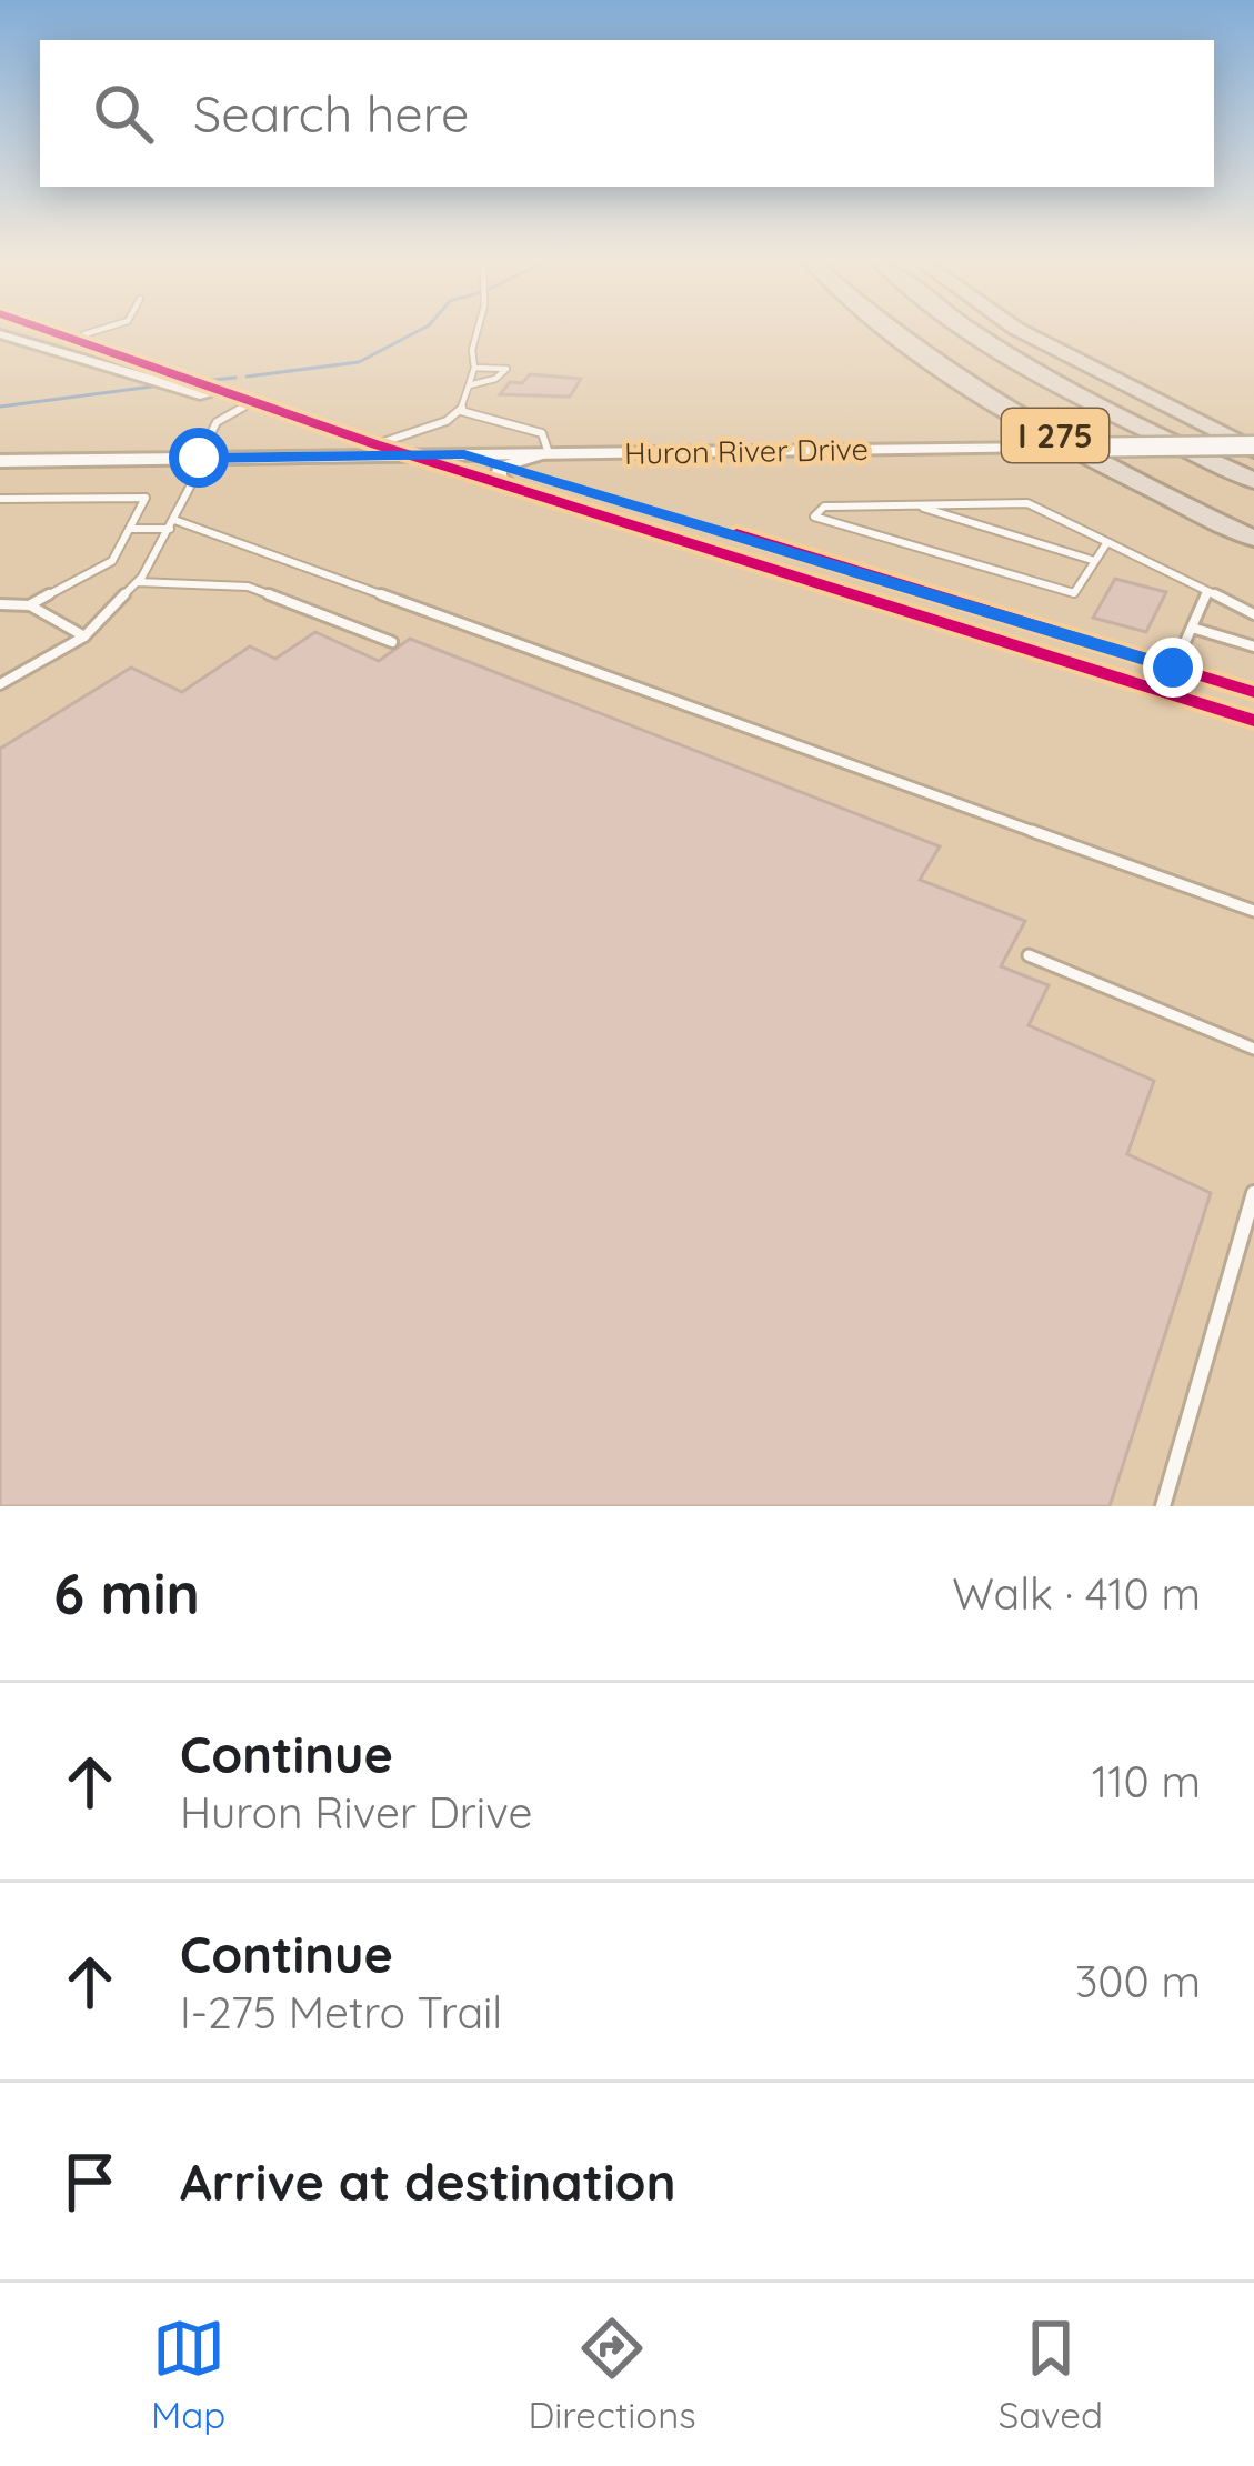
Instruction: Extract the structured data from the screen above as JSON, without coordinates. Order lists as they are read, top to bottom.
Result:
{
  "streets": {
    "highway": ["I 275"],
    "main road": ["Huron River Drive"]
  },
  "page": {
    "search": "Search here",
    "heading": ["6 min", "Walk · 410 m"],
    "list": [
      ["Continue", "Huron River Drive", "110 m"],
      ["Continue", "I-275 Metro Trail", "300 m"],
      "Arrive at destination"
    ],
    "nav": ["Map", "Directions", "Saved"]
  }
}
